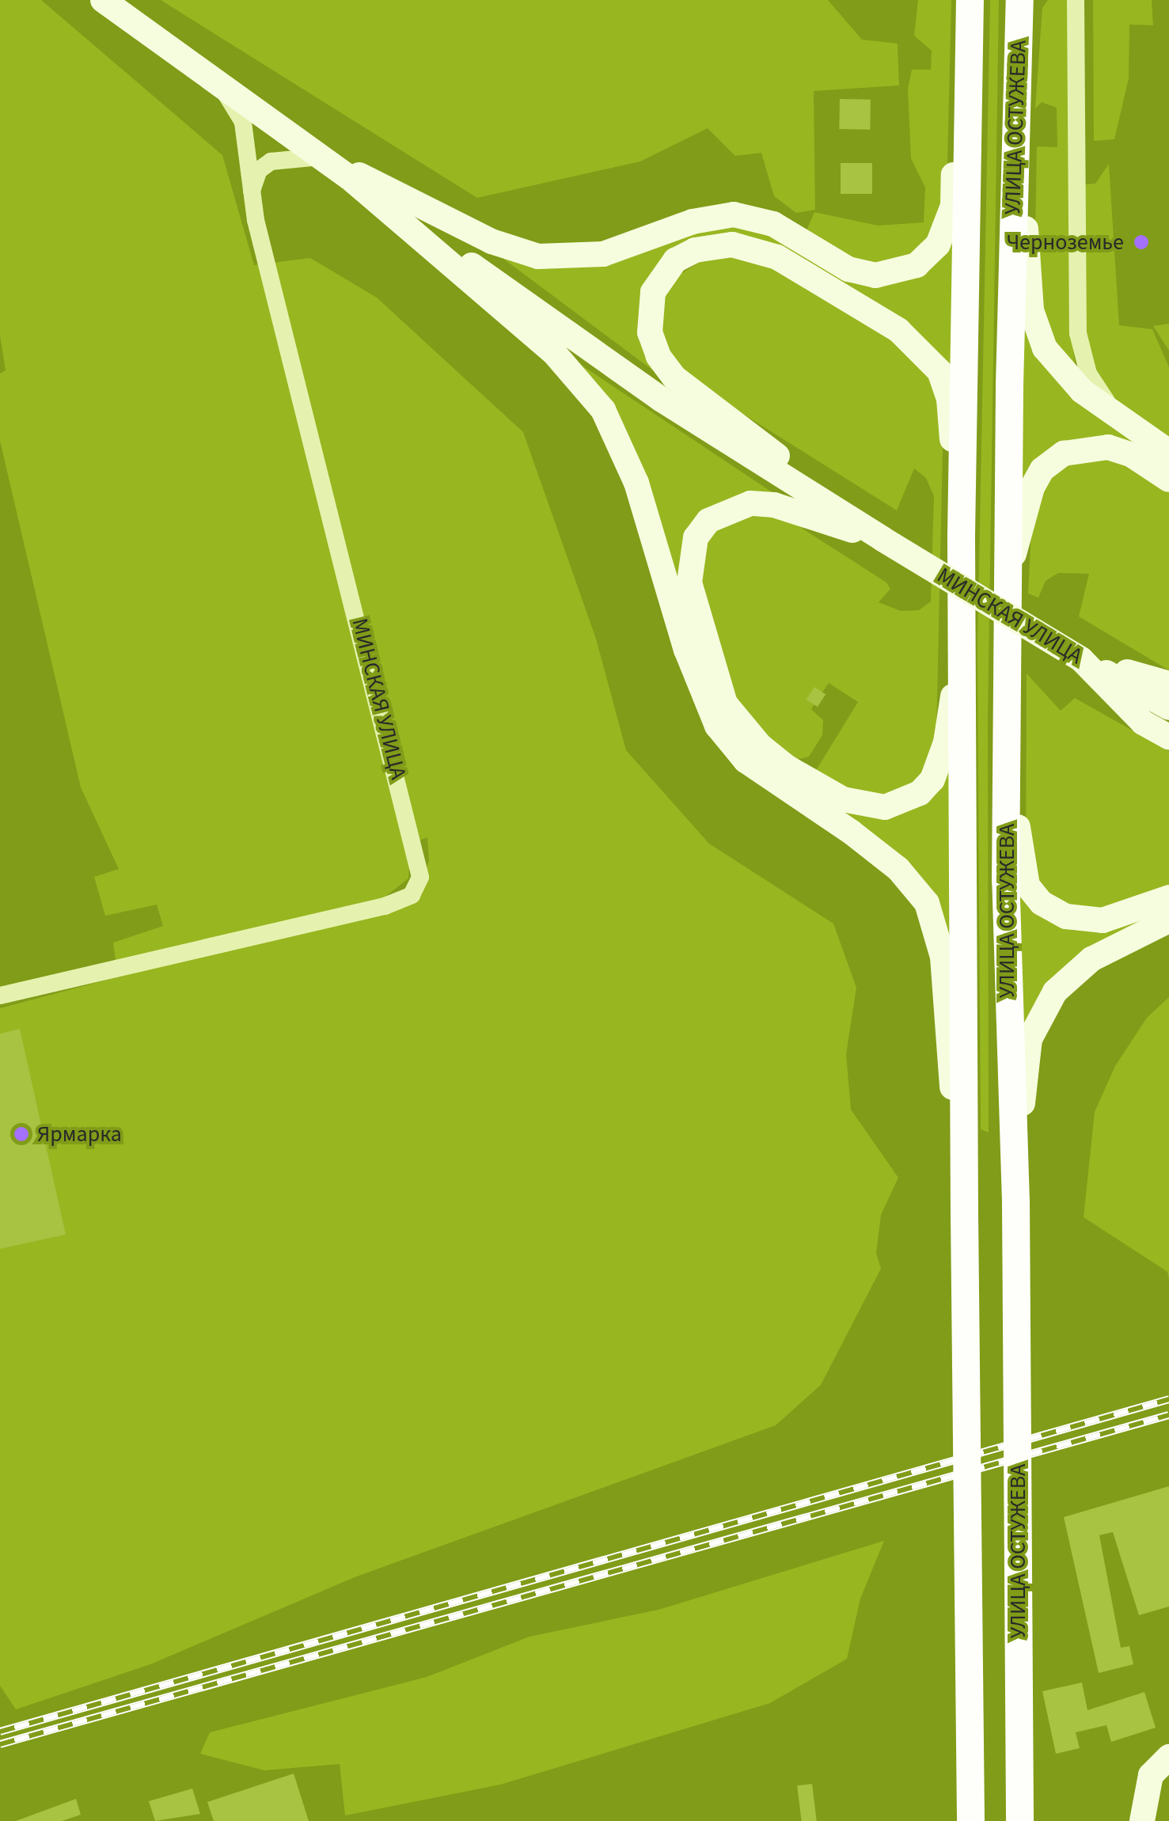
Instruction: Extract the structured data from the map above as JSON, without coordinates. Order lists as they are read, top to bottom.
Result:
{
  "streets": {
    "main road": ["УЛИЦА ОСТУЖЕВА"],
    "street": ["МИНСКАЯ УЛИЦА"]
  },
  "places": ["Черноземье", "Ярмарка"]
}
